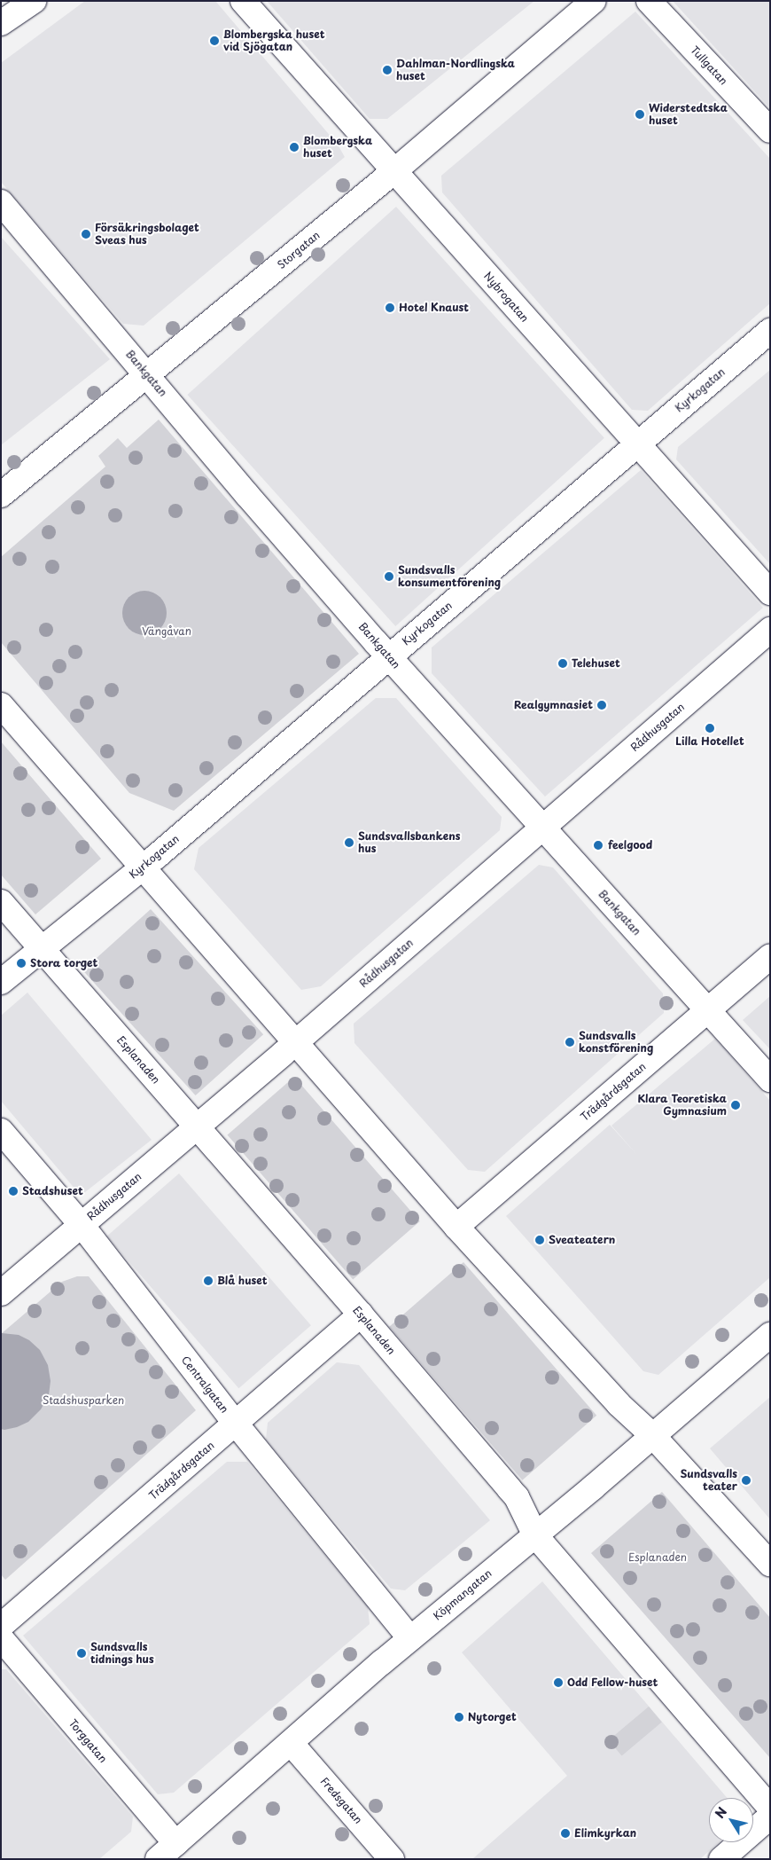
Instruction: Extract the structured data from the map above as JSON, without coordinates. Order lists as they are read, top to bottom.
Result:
{
  "streets": {
    "street": [
      "Tullgatan",
      "Storgatan",
      "Nybrogatan",
      "Bankgatan",
      "Kyrkogatan",
      "Rådhusgatan",
      "Esplanaden",
      "Trädgårdsgatan",
      "Centralgatan",
      "Köpmangatan",
      "Torggatan",
      "Fredsgatan"
    ]
  },
  "crossings": [
    ["Storgatan", "Nybrogatan"],
    ["Storgatan", "Bankgatan"],
    ["Nybrogatan", "Kyrkogatan"],
    ["Bankgatan", "Kyrkogatan"],
    ["Bankgatan", "Rådhusgatan"],
    ["Bankgatan", "Trädgårdsgatan"],
    ["Kyrkogatan", "Esplanaden"],
    ["Rådhusgatan", "Esplanaden"],
    ["Rådhusgatan", "Centralgatan"],
    ["Esplanaden", "Trädgårdsgatan"],
    ["Esplanaden", "Köpmangatan"],
    ["Trädgårdsgatan", "Centralgatan"],
    ["Centralgatan", "Köpmangatan"],
    ["Köpmangatan", "Torggatan"],
    ["Köpmangatan", "Fredsgatan"]
  ],
  "parks": ["Vängåvan", "Stadshusparken", "Esplanaden"],
  "places": [
    "Blombergska huset vid Sjögatan",
    "Dahlman-Nordlingska huset",
    "Widerstedtska huset",
    "Blombergska huset",
    "Försäkringsbolaget Sveas hus",
    "Hotel Knaust",
    "Sundsvalls konsumentförening",
    "Telehuset",
    "Realgymnasiet",
    "Lilla Hotellet",
    "Sundsvallsbankens hus",
    "feelgood",
    "Stora torget",
    "Sundsvalls konstförening",
    "Klara Teoretiska Gymnasium",
    "Stadshuset",
    "Sveateatern",
    "Blå huset",
    "Sundsvalls teater",
    "Sundsvalls tidnings hus",
    "Odd Fellow-huset",
    "Nytorget",
    "Elimkyrkan"
  ],
  "north": "top left"
}
